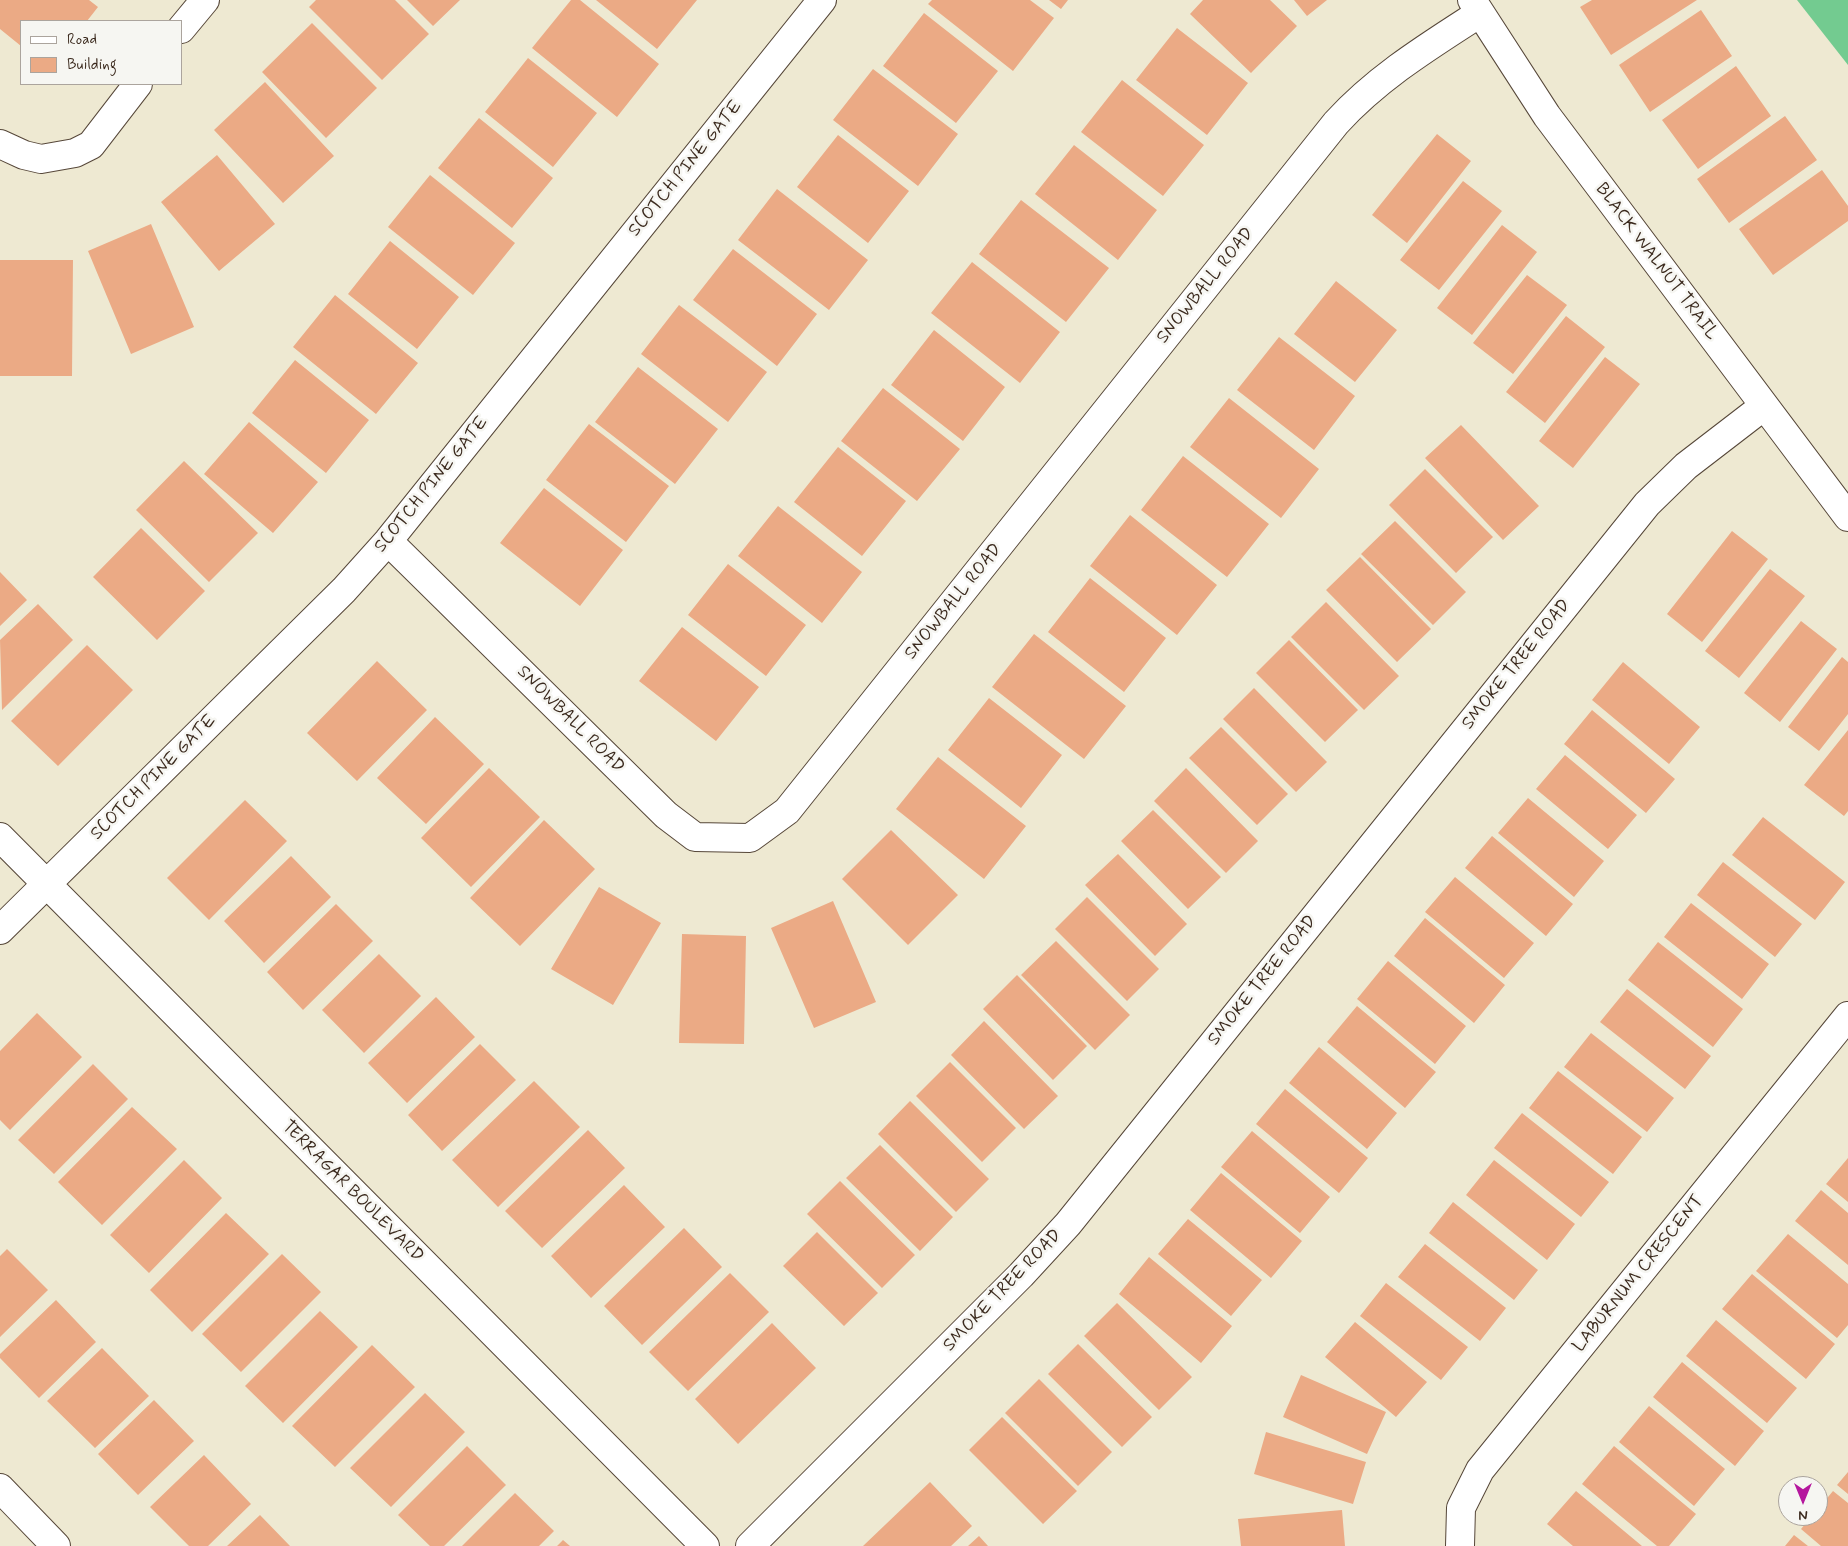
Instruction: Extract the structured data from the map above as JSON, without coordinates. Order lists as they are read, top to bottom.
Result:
{
  "streets": {
    "street": [
      "SCOTCH PINE GATE",
      "BLACK WALNUT TRAIL",
      "SNOWBALL ROAD",
      "SMOKE TREE ROAD",
      "TERRAGAR BOULEVARD",
      "LABURNUM CRESCENT"
    ]
  },
  "crossings": [
    ["SCOTCH PINE GATE", "SNOWBALL ROAD"],
    ["SCOTCH PINE GATE", "TERRAGAR BOULEVARD"],
    ["BLACK WALNUT TRAIL", "SNOWBALL ROAD"],
    ["BLACK WALNUT TRAIL", "SMOKE TREE ROAD"]
  ],
  "legend": ["Road", "Building"],
  "north": "bottom"
}
